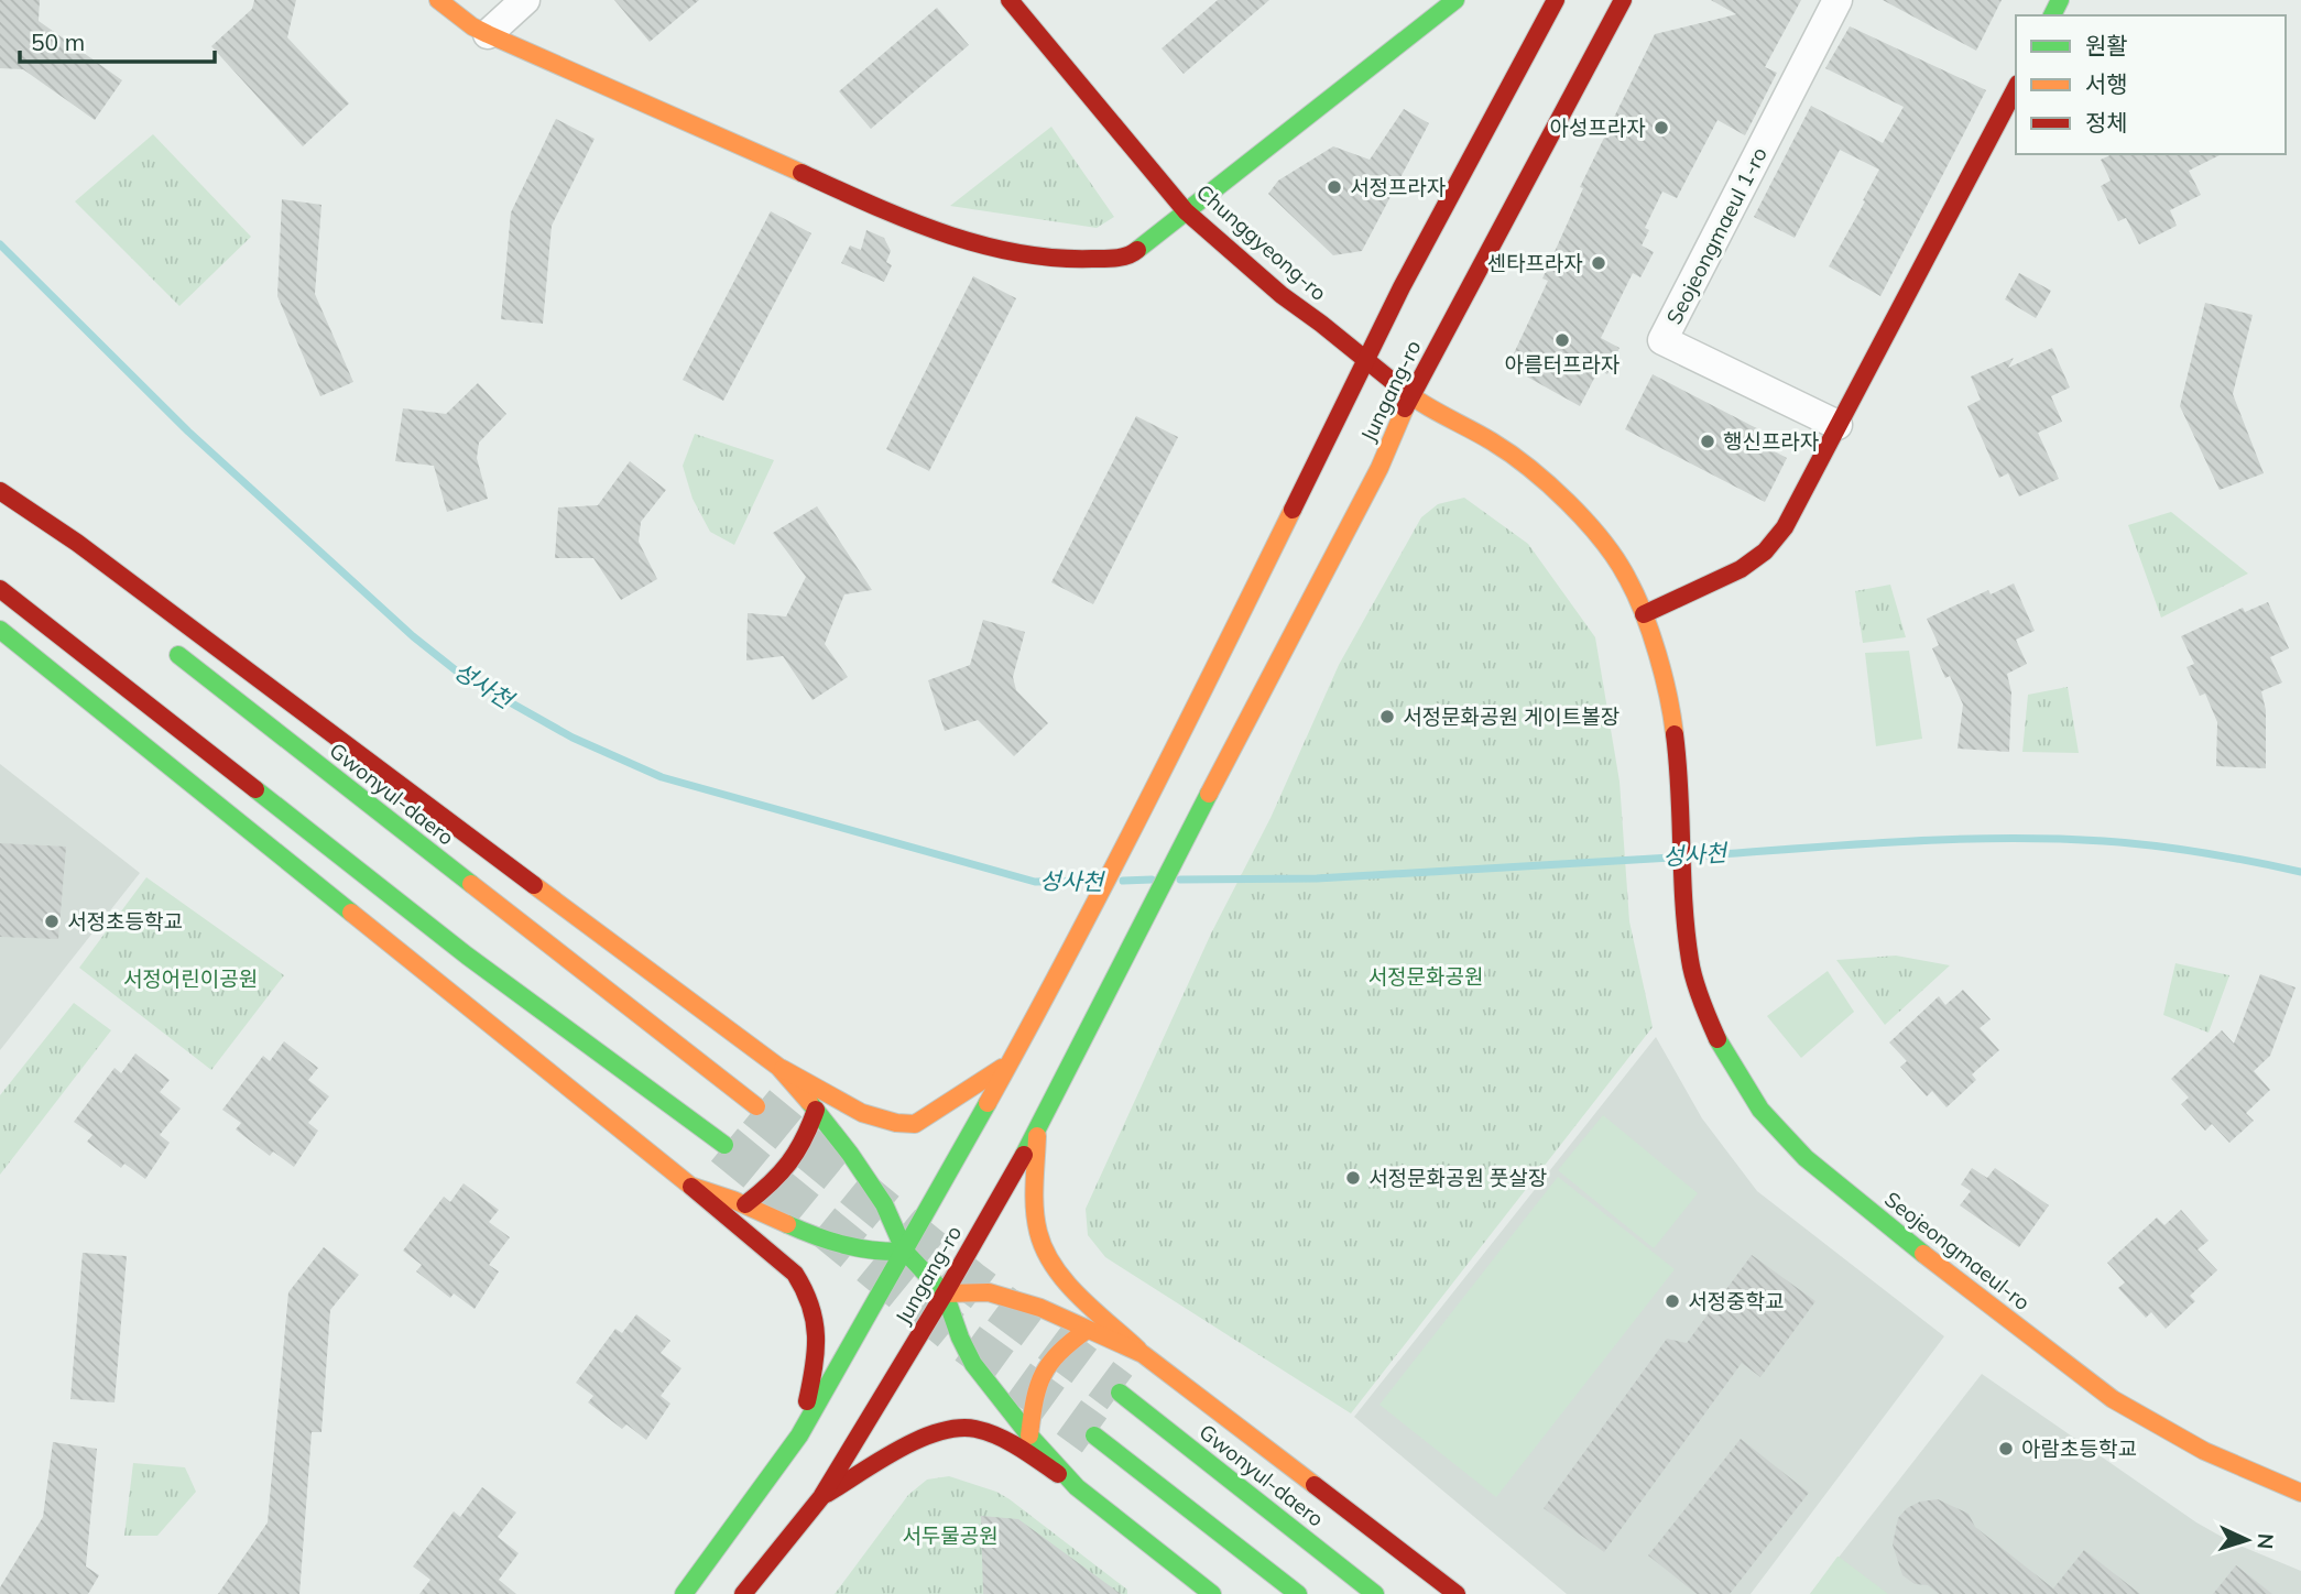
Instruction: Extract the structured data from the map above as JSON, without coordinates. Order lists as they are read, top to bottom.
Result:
{
  "streets": {
    "main road": [
      "Chunggyeong-ro",
      "Jungang-ro",
      "Gwonyul-daero",
      "Seojeongmaeul-ro"
    ],
    "street": ["Seojeongmaeul 1-ro"]
  },
  "crossings": [
    ["Chunggyeong-ro", "Jungang-ro"]
  ],
  "water": ["성사천"],
  "parks": ["서정문화공원", "서정어린이공원", "서두물공원"],
  "places": [
    "아성프라자",
    "서정프라자",
    "센타프라자",
    "아름터프라자",
    "행신프라자",
    "서정문화공원 게이트볼장",
    "서정초등학교",
    "서정문화공원 풋살장",
    "서정중학교",
    "아람초등학교"
  ],
  "legend": ["원활", "서행", "정체"],
  "scale_bar": "50 m",
  "north": "right"
}
